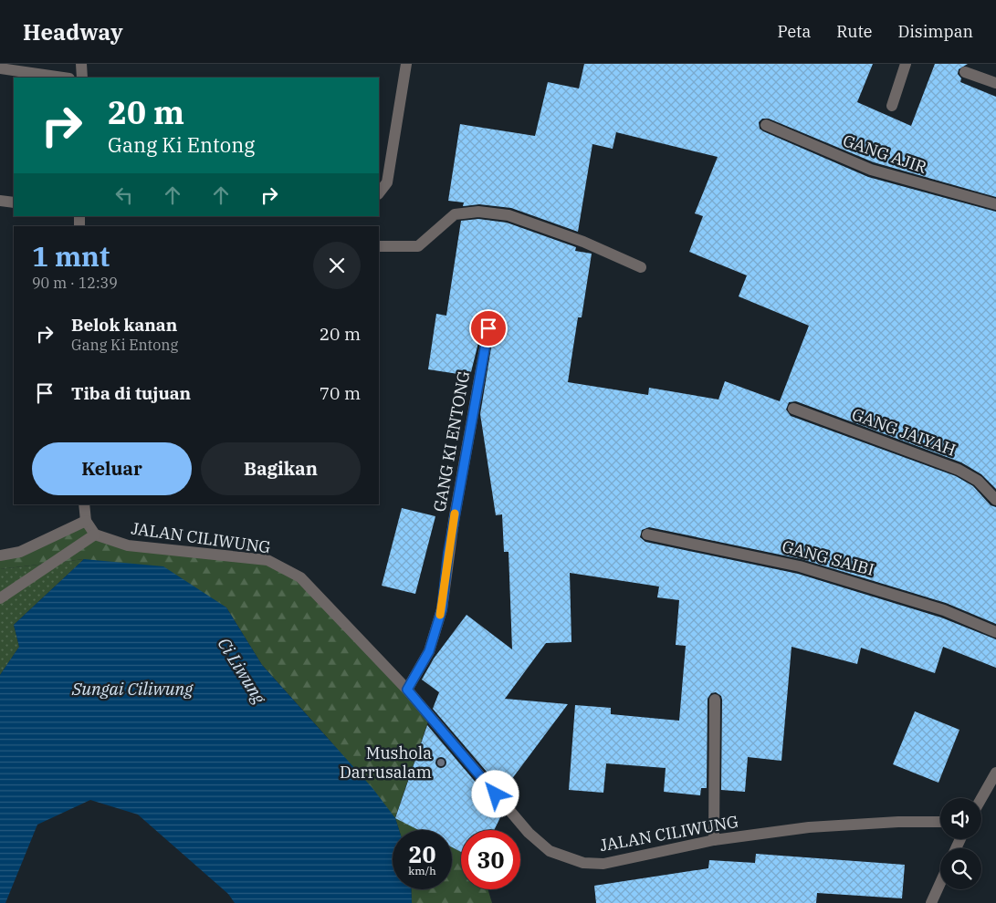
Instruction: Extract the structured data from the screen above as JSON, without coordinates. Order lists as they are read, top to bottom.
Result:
{
  "streets": {
    "street": [
      "GANG AJIR",
      "GANG JAIYAH",
      "GANG KI ENTONG",
      "JALAN CILIWUNG",
      "GANG SAIBI"
    ]
  },
  "crossings": [
    ["GANG KI ENTONG", "JALAN CILIWUNG"]
  ],
  "water": ["Ci Liwung", "Sungai Ciliwung"],
  "places": ["Mushola Darrusalam"],
  "page": {
    "header": "Headway",
    "nav": ["Peta", "Rute", "Disimpan"],
    "turn": ["20 m", "Gang Ki Entong"],
    "heading": ["1 mnt", "90 m · 12:39"],
    "list": [
      {
        "name": "Belok kanan",
        "note": "Gang Ki Entong",
        "value": "20 m"
      },
      {
        "name": "Tiba di tujuan",
        "value": "70 m"
      }
    ],
    "buttons": ["Keluar", "Bagikan"],
    "speed": "20 km/h",
    "limit": "30"
  }
}
